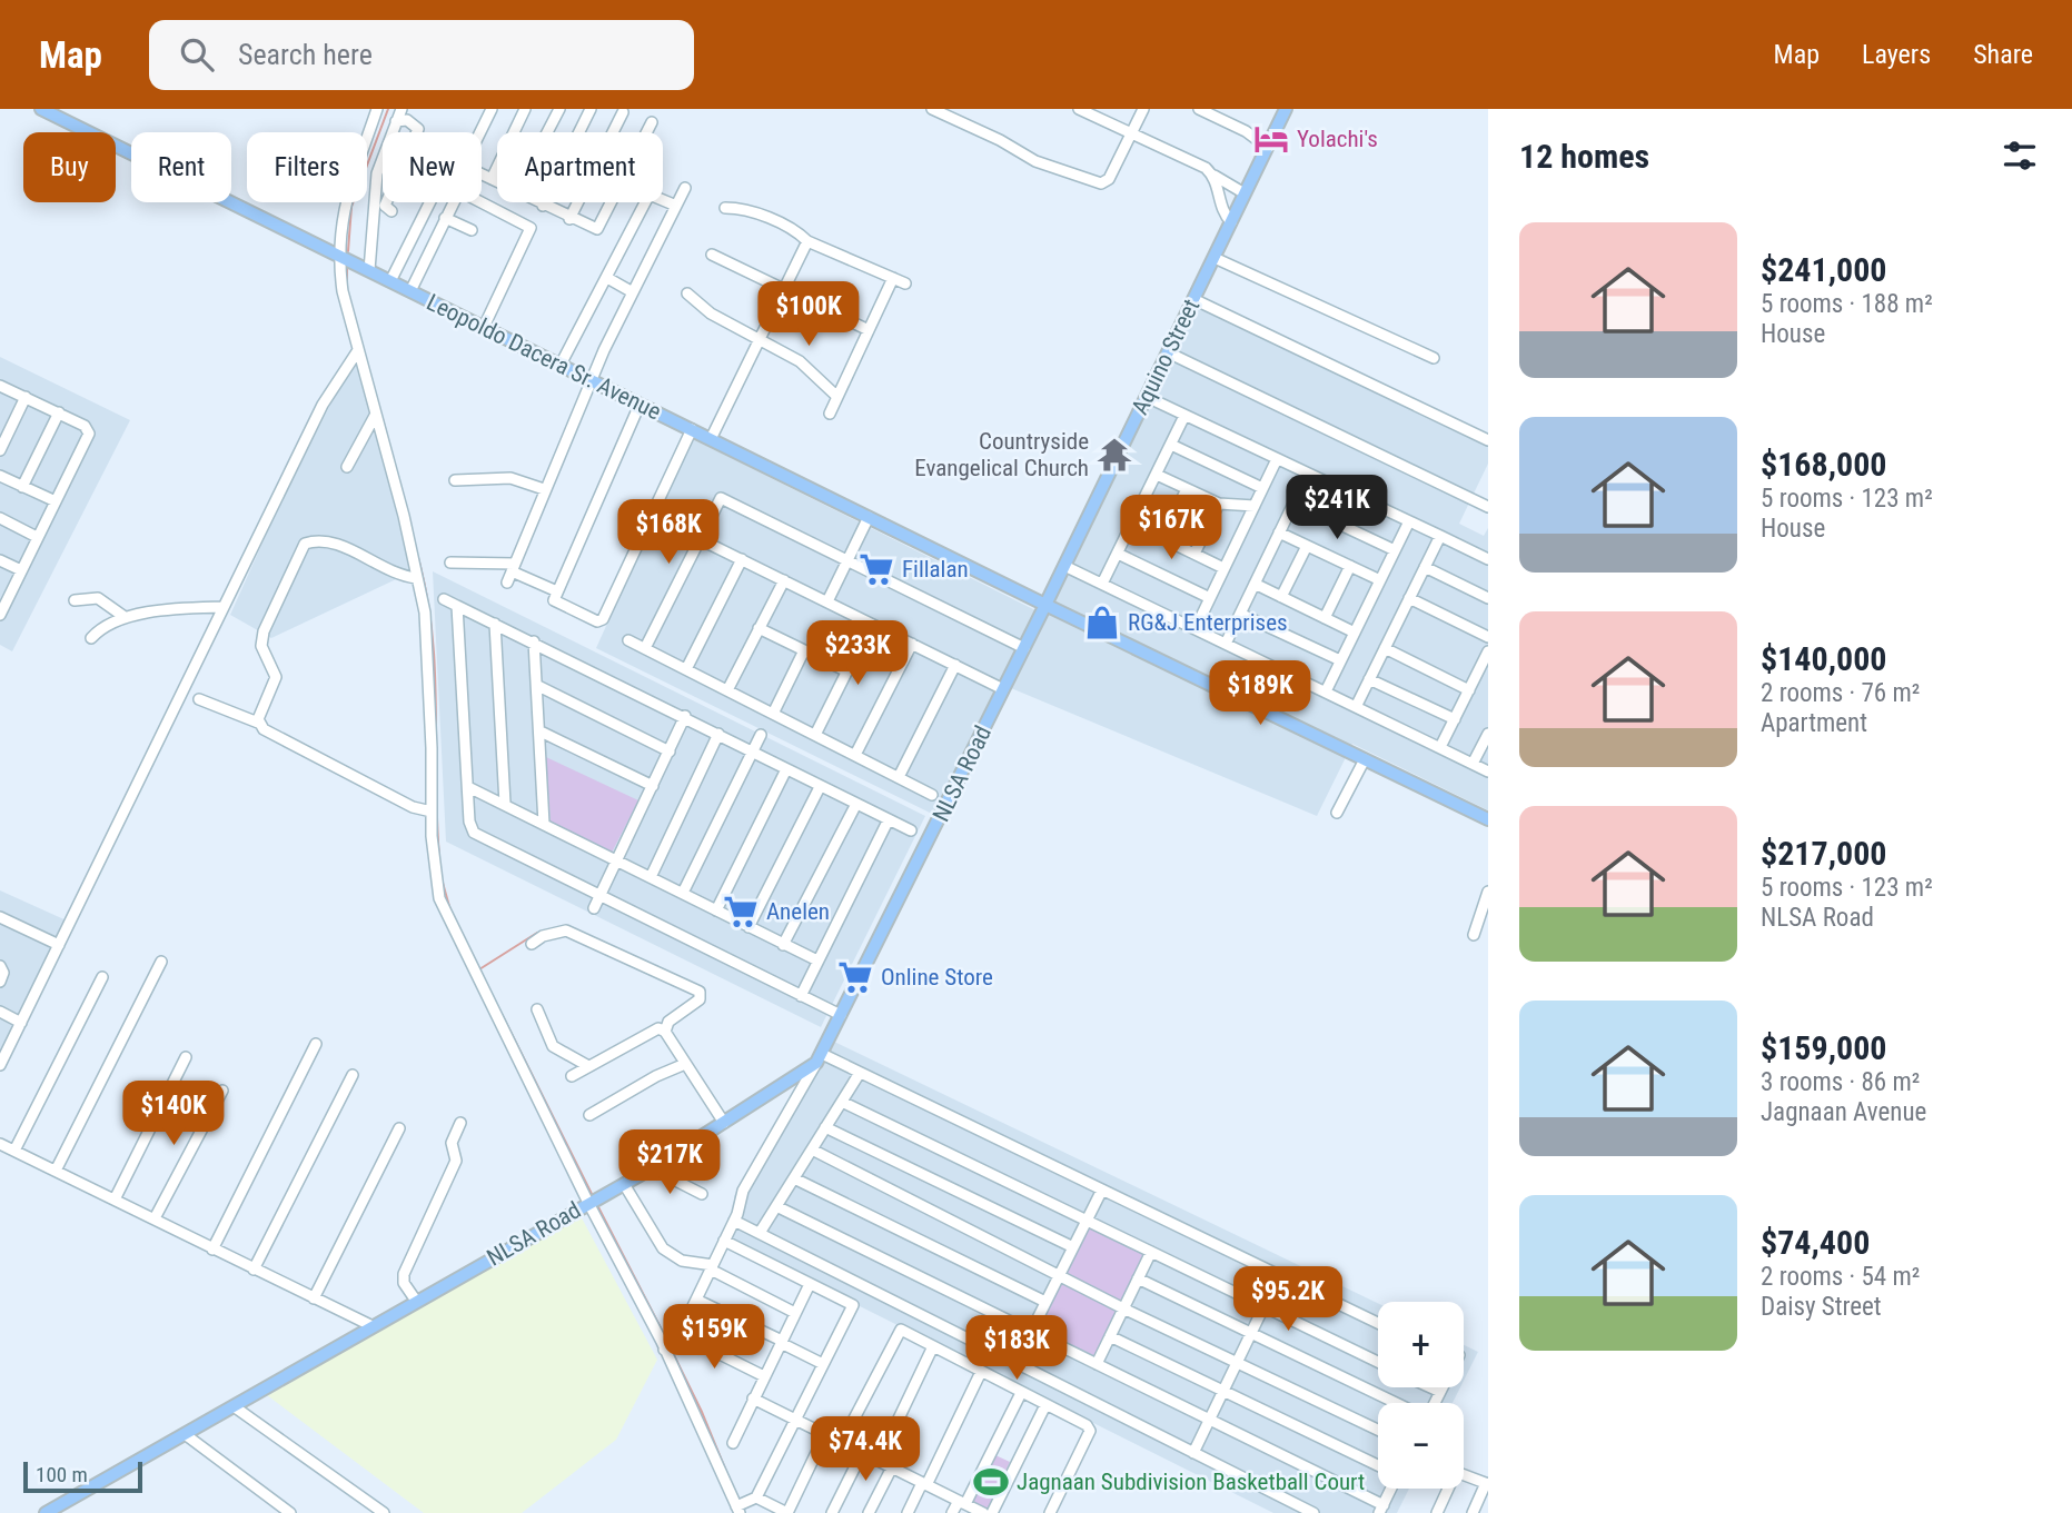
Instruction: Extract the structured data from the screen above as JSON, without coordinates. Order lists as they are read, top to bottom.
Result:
{
  "streets": {
    "main road": ["Leopoldo Dacera Sr. Avenue", "Aquino Street", "NLSA Road"]
  },
  "crossings": [
    ["Leopoldo Dacera Sr. Avenue", "Aquino Street"],
    ["Leopoldo Dacera Sr. Avenue", "NLSA Road"],
    ["Aquino Street", "NLSA Road"]
  ],
  "places": {
    "hotel": ["Yolachi's"],
    "temple": ["Countryside Evangelical Church"],
    "supermarket": ["Fillalan", "Anelen", "Online Store"],
    "shop": ["RG&J Enterprises"],
    "sports": ["Jagnaan Subdivision Basketball Court"]
  },
  "scale_bar": "100 m",
  "page": {
    "header": "Map",
    "search": "Search here",
    "nav": ["Map", "Layers", "Share"],
    "heading": "12 homes",
    "chip": [
      "Buy",
      "Rent",
      "Filters",
      "New",
      "Apartment"
    ],
    "list": [
      {
        "name": "$241,000",
        "note": "5 rooms · 188 m² · House"
      },
      {
        "name": "$168,000",
        "note": "5 rooms · 123 m² · House"
      },
      {
        "name": "$140,000",
        "note": "2 rooms · 76 m² · Apartment"
      },
      {
        "name": "$217,000",
        "note": "5 rooms · 123 m² · NLSA Road"
      },
      {
        "name": "$159,000",
        "note": "3 rooms · 86 m² · Jagnaan Avenue"
      },
      {
        "name": "$74,400",
        "note": "2 rooms · 54 m² · Daisy Street"
      }
    ],
    "price": [
      "$100K",
      "$241K",
      "$167K",
      "$168K",
      "$233K",
      "$189K",
      "$140K",
      "$217K",
      "$95.2K",
      "$159K",
      "$183K",
      "$74.4K"
    ],
    "map_buttons": ["+", "−"],
    "scale": "100 m"
  }
}
